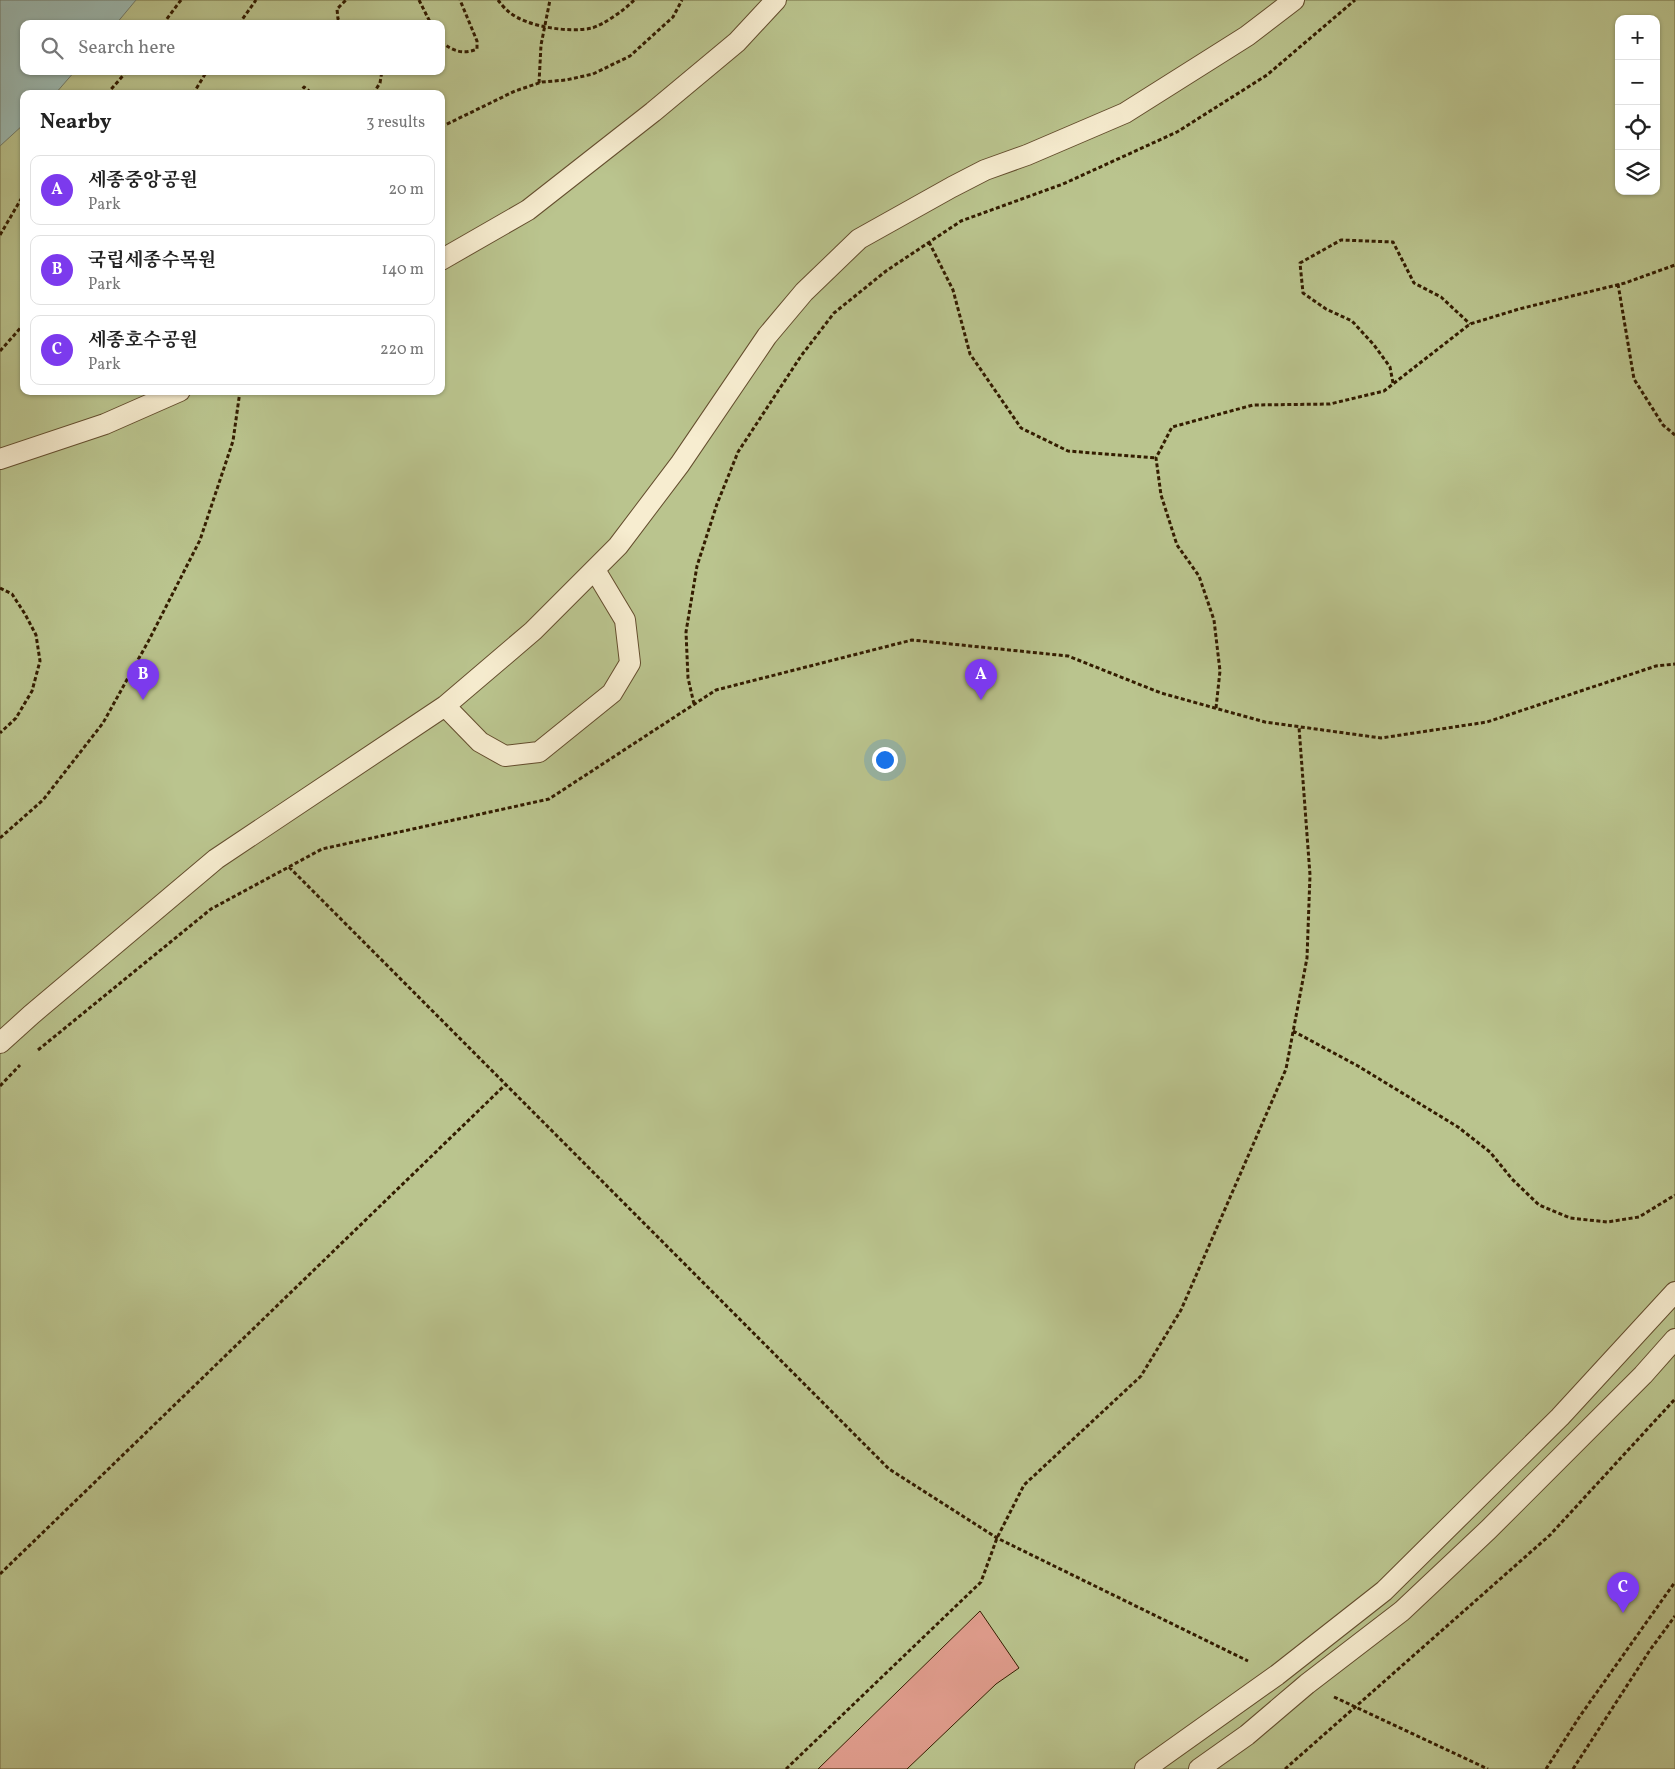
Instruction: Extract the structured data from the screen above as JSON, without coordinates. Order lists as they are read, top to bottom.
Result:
{
  "page": {
    "map_buttons": ["+", "−"],
    "search": "Search here",
    "heading": ["Nearby", "3 results"],
    "list": [
      {
        "mark": "A",
        "name": "세종중앙공원",
        "note": "Park",
        "value": "20 m"
      },
      {
        "mark": "B",
        "name": "국립세종수목원",
        "note": "Park",
        "value": "140 m"
      },
      {
        "mark": "C",
        "name": "세종호수공원",
        "note": "Park",
        "value": "220 m"
      }
    ],
    "pins": ["A", "B", "C"]
  }
}
